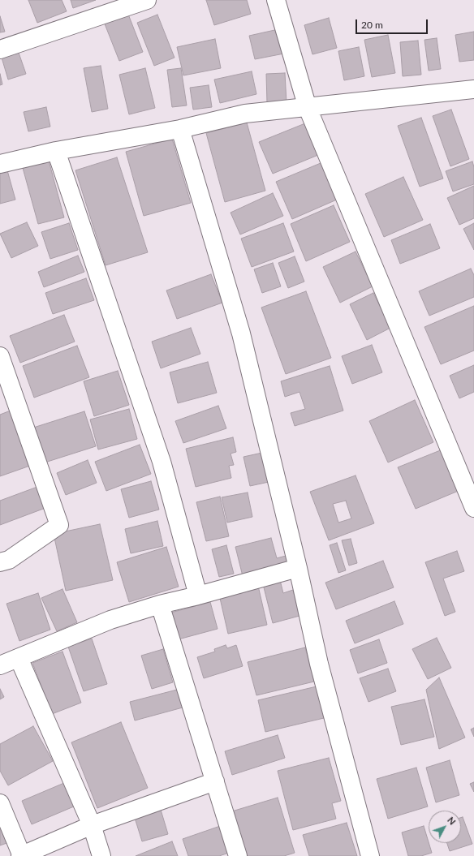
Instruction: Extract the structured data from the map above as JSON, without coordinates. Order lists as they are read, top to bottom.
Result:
{
  "scale_bar": "20 m",
  "north": "top right"
}
